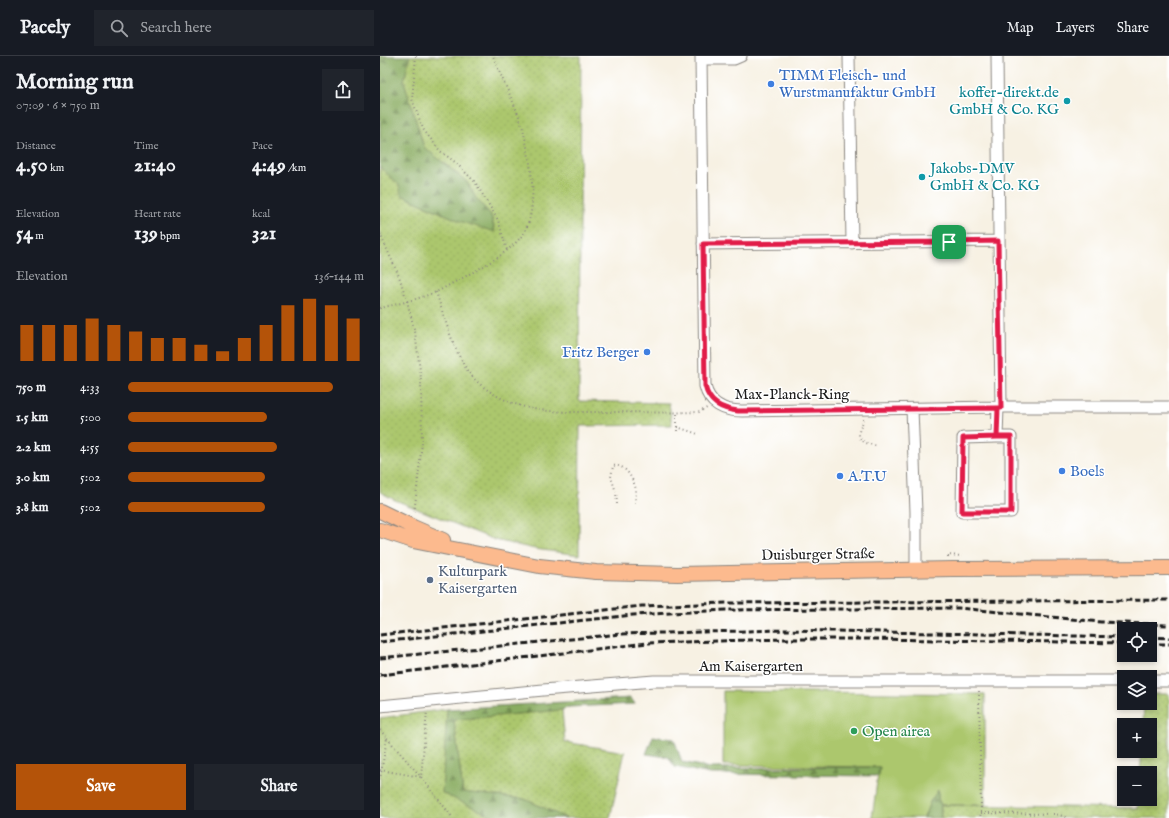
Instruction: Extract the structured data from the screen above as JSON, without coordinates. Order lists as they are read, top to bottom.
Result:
{
  "streets": {
    "main road": ["Duisburger Straße"],
    "street": ["Max-Planck-Ring", "Am Kaisergarten"]
  },
  "places": [
    "TIMM Fleisch- und Wurstmanufaktur GmbH",
    "koffer-direkt.de GmbH & Co. KG",
    "Jakobs-DMV GmbH & Co. KG",
    "Fritz Berger",
    "Boels",
    "A.T.U",
    "Kulturpark Kaisergarten",
    "Open airea"
  ],
  "page": {
    "header": "Pacely",
    "search": "Search here",
    "nav": ["Map", "Layers", "Share"],
    "heading": ["Morning run", "07:09 · 6 × 750 m"],
    "stats": [
      ["Distance", "4.50 km"],
      ["Time", "21:40"],
      ["Pace", "4:49 /km"],
      ["Elevation", "54 m"],
      ["Heart rate", "139 bpm"],
      ["kcal", "321"]
    ],
    "chart": ["Elevation", "136–144 m"],
    "list": [
      {
        "name": "750 m",
        "note": "4:33"
      },
      {
        "name": "1.5 km",
        "note": "5:00"
      },
      {
        "name": "2.2 km",
        "note": "4:55"
      },
      {
        "name": "3.0 km",
        "note": "5:02"
      },
      {
        "name": "3.8 km",
        "note": "5:02"
      }
    ],
    "map_buttons": ["+", "−"],
    "buttons": ["Save", "Share"]
  }
}
